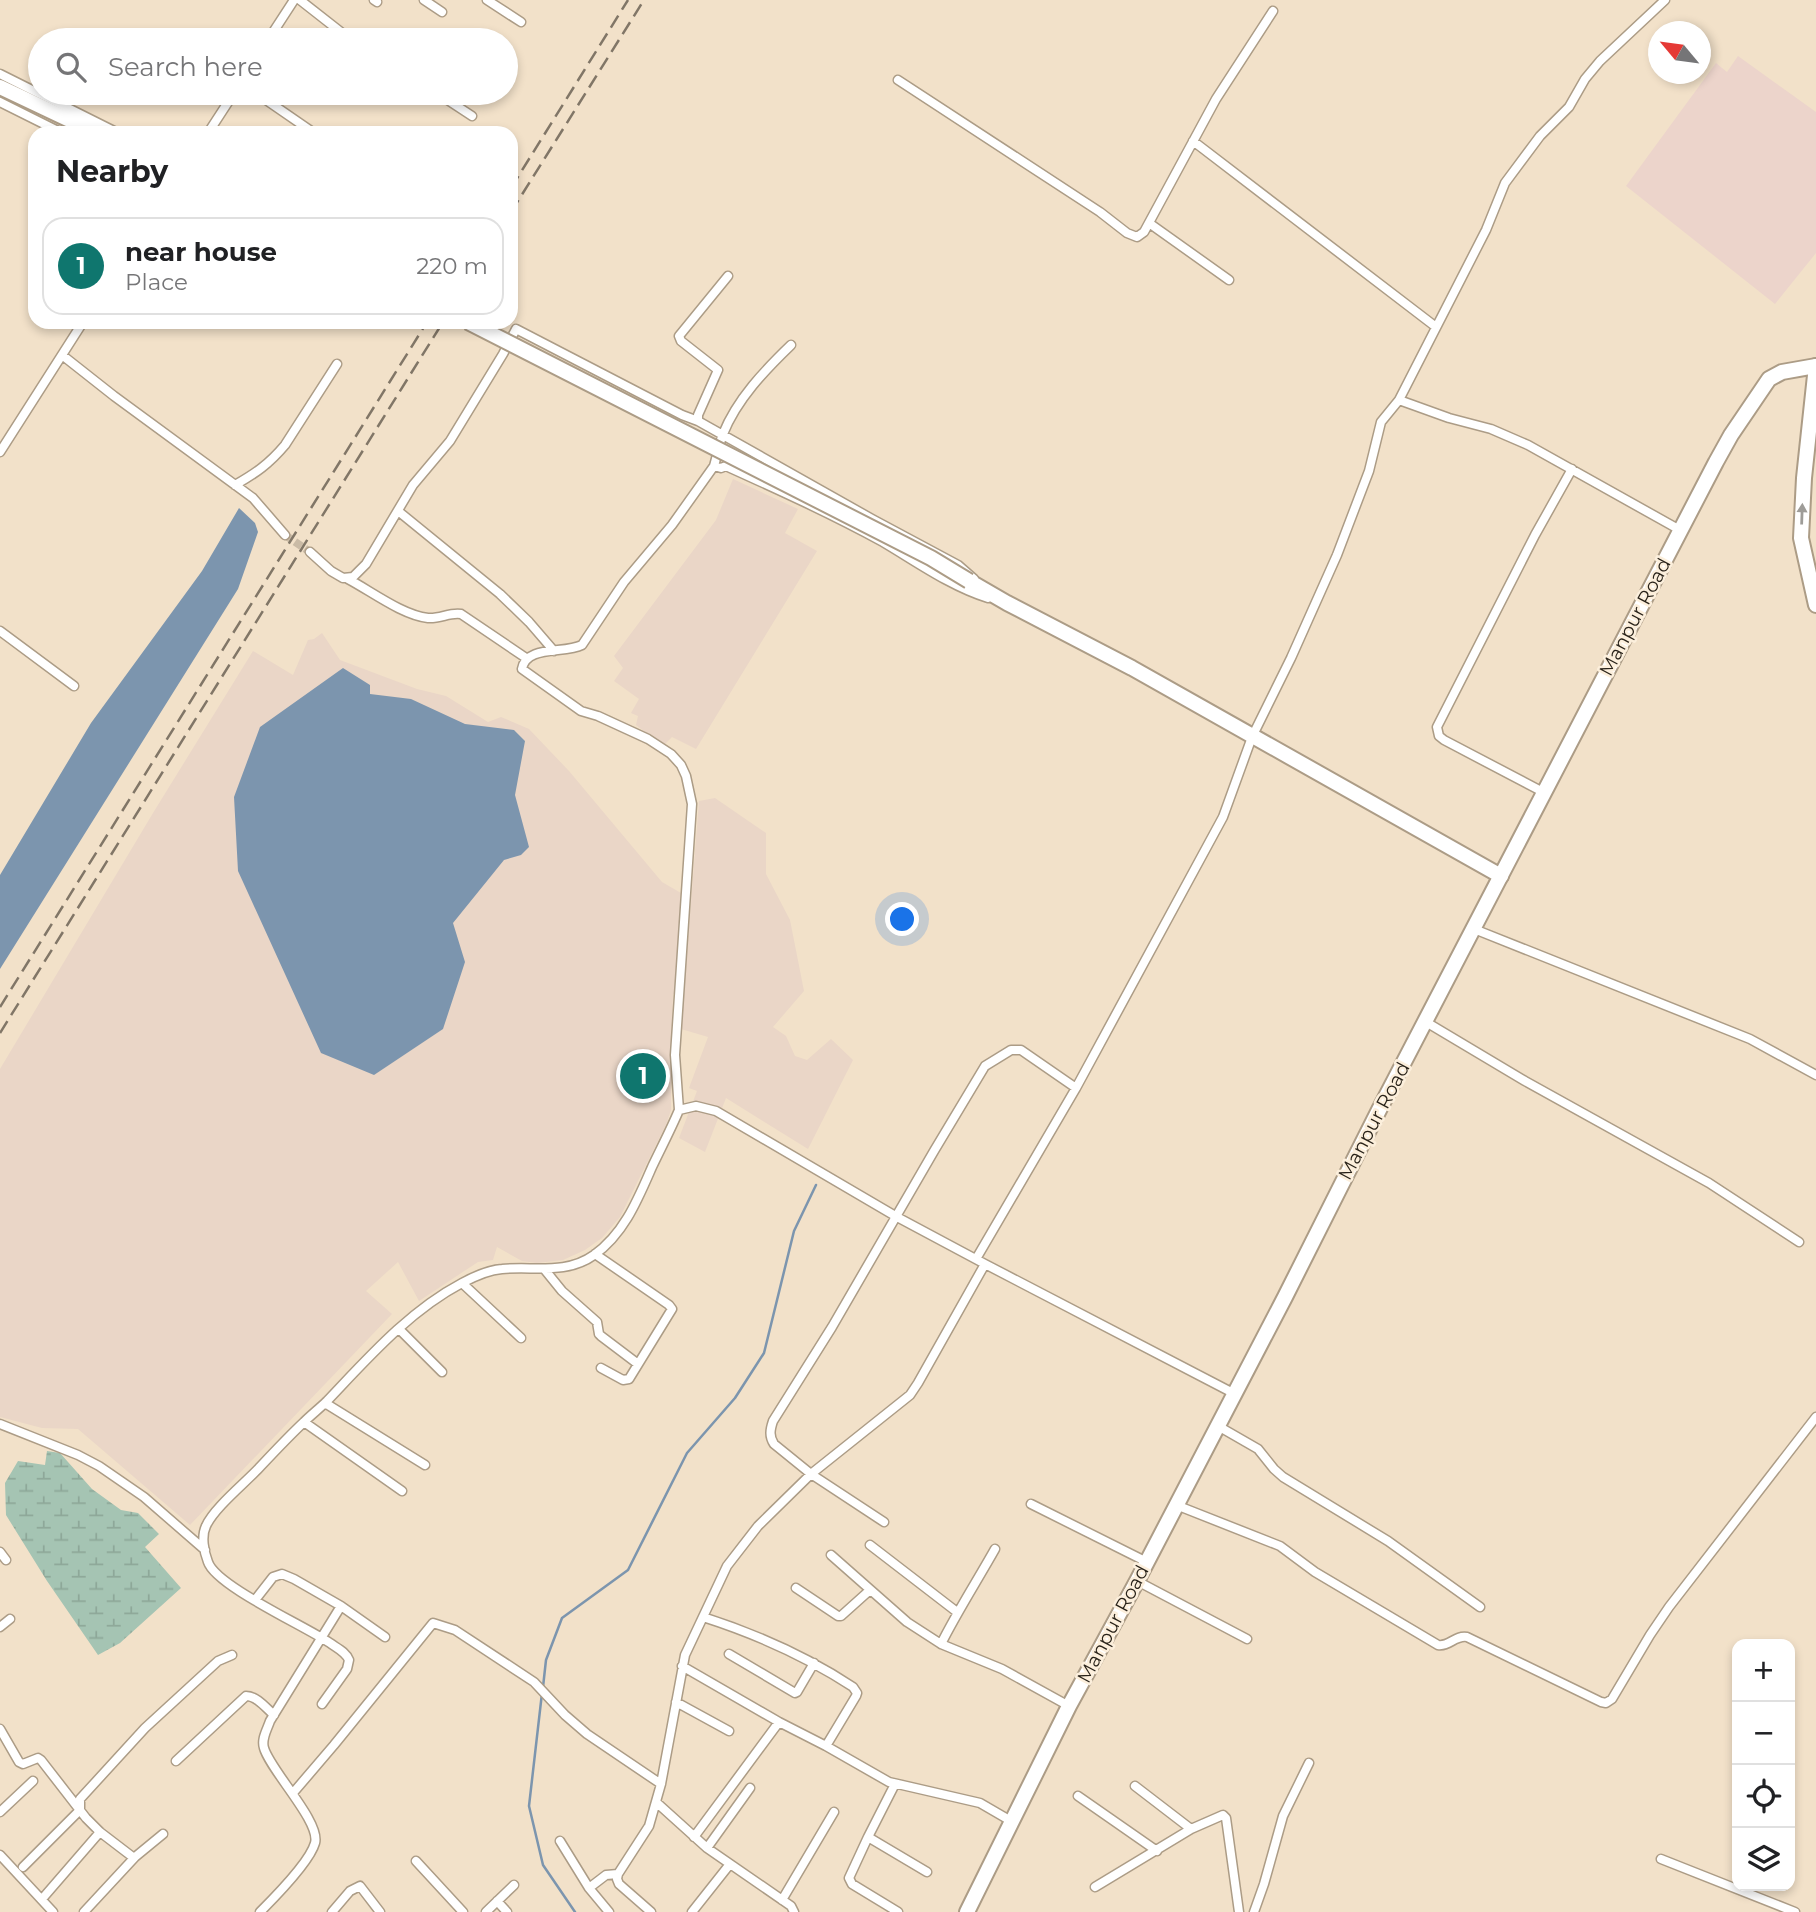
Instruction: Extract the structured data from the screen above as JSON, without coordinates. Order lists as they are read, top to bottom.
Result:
{
  "streets": {
    "main road": ["Manpur Road"]
  },
  "north": "top left",
  "page": {
    "search": "Search here",
    "heading": "Nearby",
    "list": [
      {
        "mark": "1",
        "name": "near house",
        "note": "Place",
        "value": "220 m"
      }
    ],
    "pins": "1",
    "map_buttons": ["+", "−"]
  }
}
